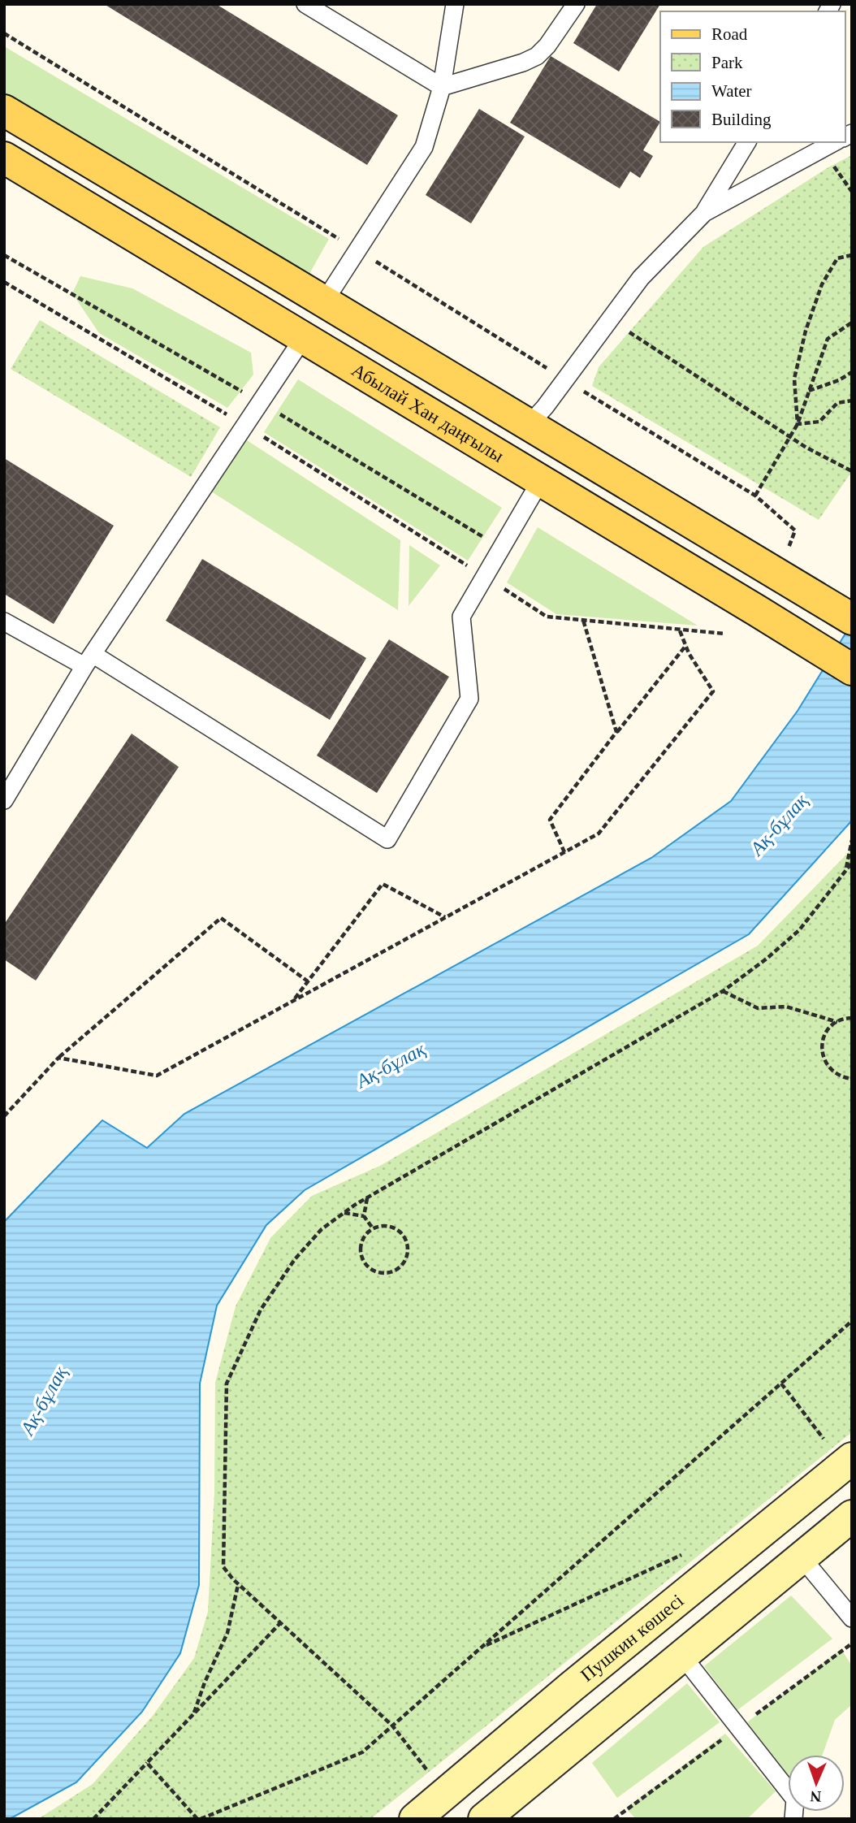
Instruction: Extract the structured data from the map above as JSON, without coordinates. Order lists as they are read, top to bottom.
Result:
{
  "streets": {
    "main road": ["Абылай Хан даңғылы", "Пушкин көшесі"]
  },
  "water": ["Ақ-бұлақ"],
  "legend": [
    "Road",
    "Park",
    "Water",
    "Building"
  ],
  "north": "bottom"
}
